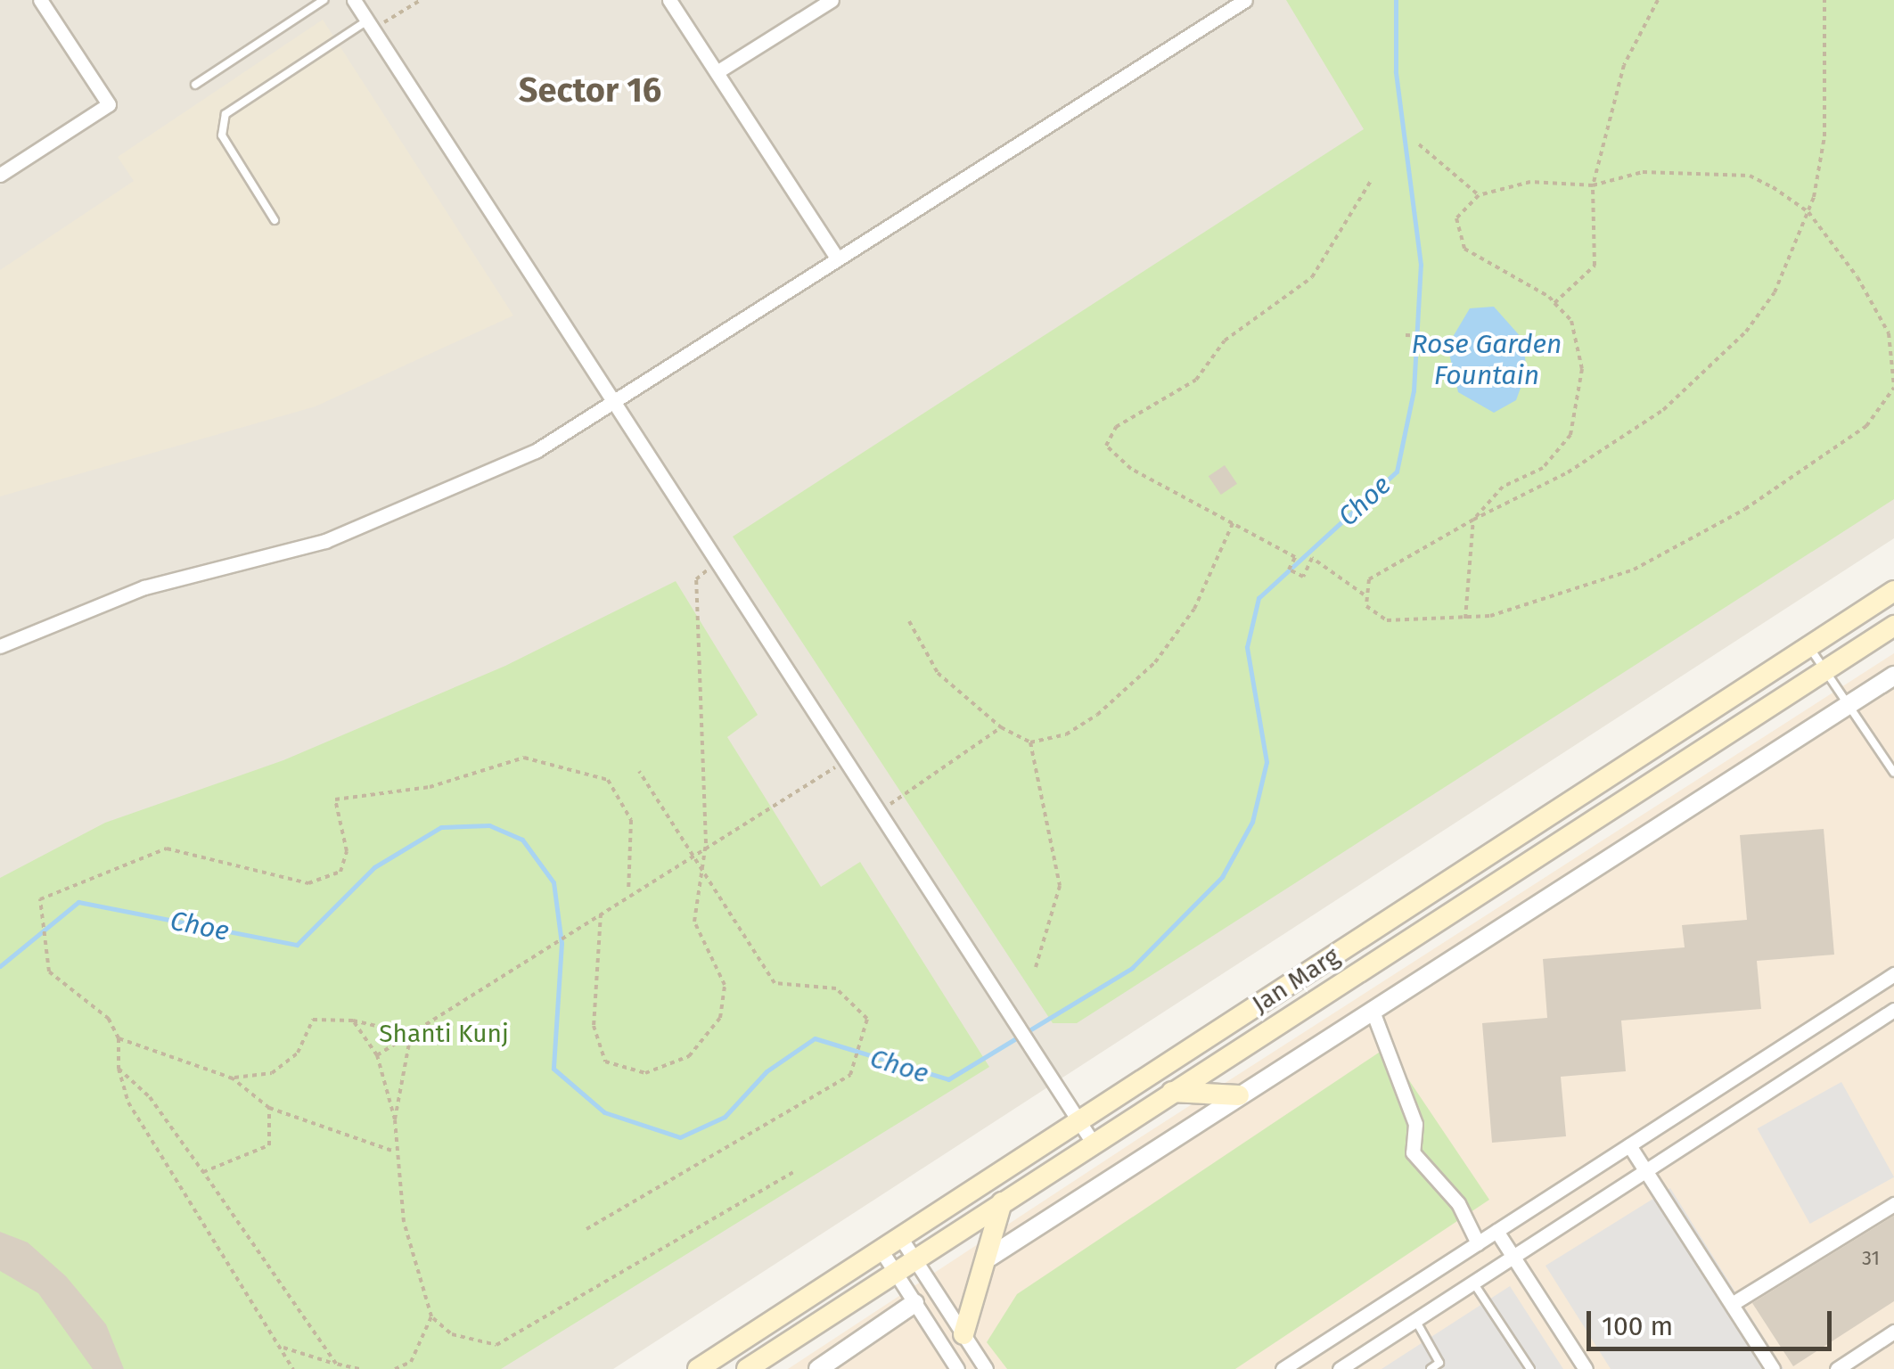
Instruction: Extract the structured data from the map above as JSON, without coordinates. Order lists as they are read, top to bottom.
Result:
{
  "streets": {
    "main road": ["Jan Marg"]
  },
  "districts": ["Sector 16"],
  "water": ["Rose Garden Fountain", "Choe"],
  "parks": ["Shanti Kunj"],
  "house_numbers": ["31"],
  "scale_bar": "100 m"
}
